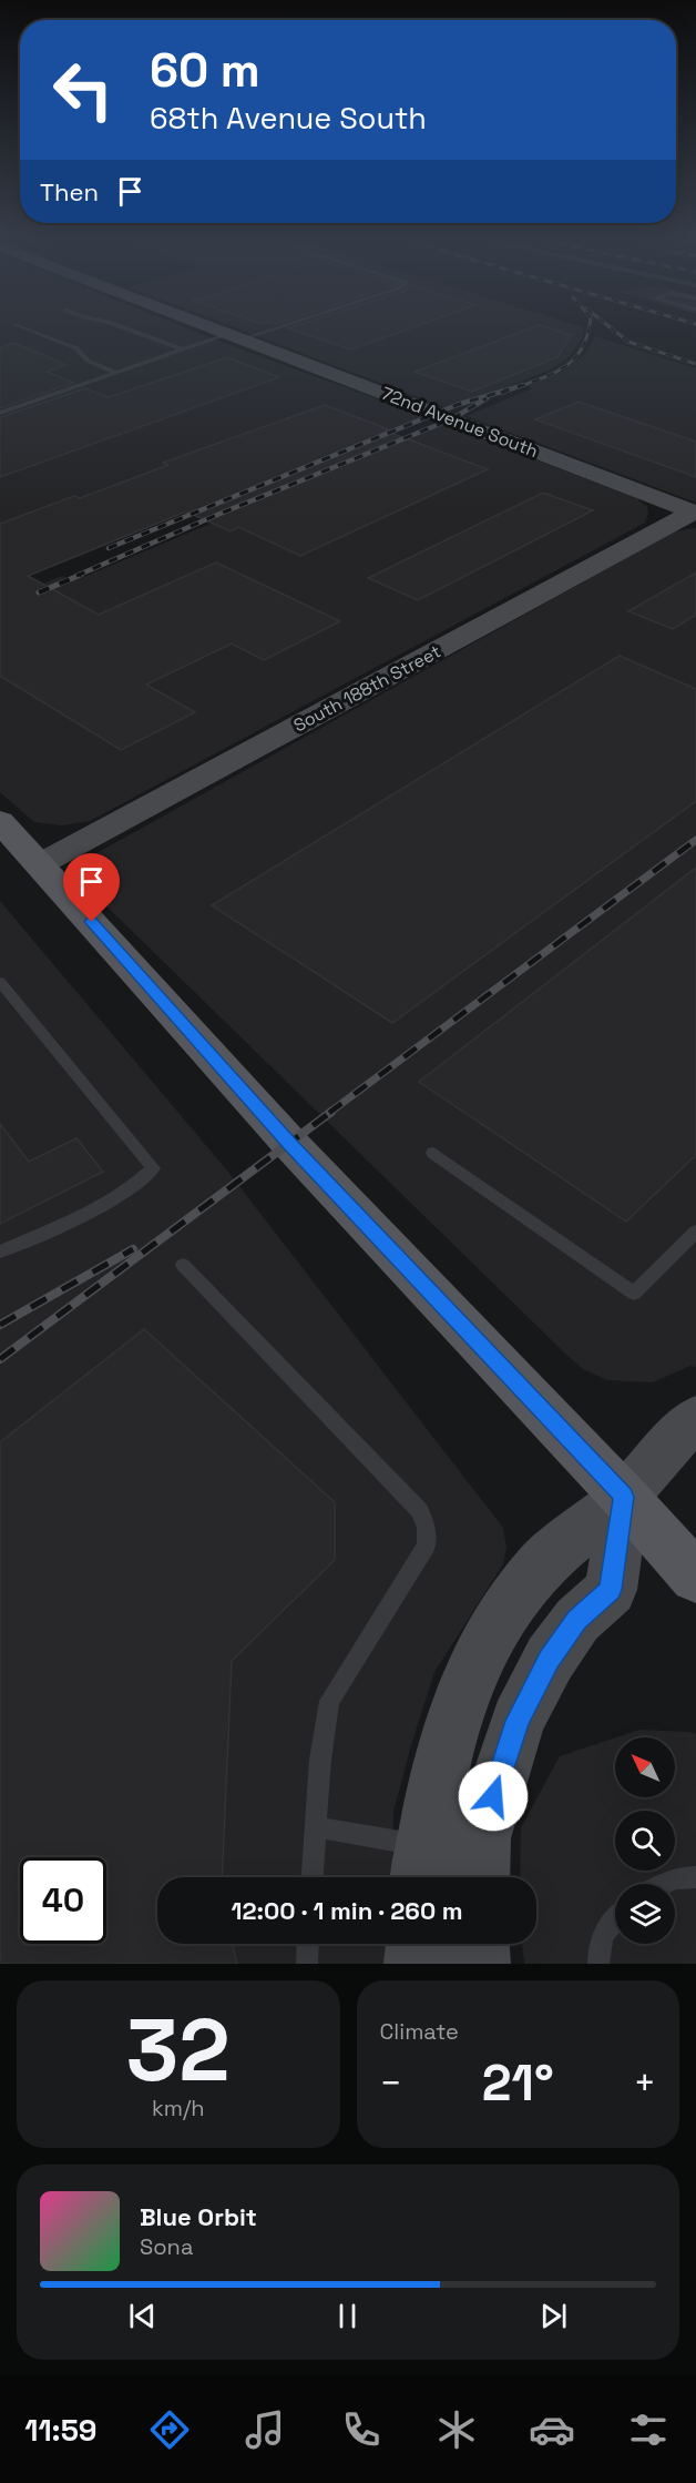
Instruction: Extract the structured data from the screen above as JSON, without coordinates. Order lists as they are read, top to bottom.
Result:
{
  "streets": {
    "street": ["72nd Avenue South", "South 188th Street"]
  },
  "crossings": [
    ["72nd Avenue South", "South 188th Street"]
  ],
  "north": "top left",
  "page": {
    "turn": ["60 m", "68th Avenue South"],
    "then": "Then",
    "limit": "40",
    "trip": "12:00 · 1 min · 260 m",
    "tile": [
      ["32", "km/h"],
      "Climate"
    ],
    "heat": ["−", "21°", "+"],
    "song": ["Blue Orbit", "Sona"],
    "tabs": "11:59"
  }
}
